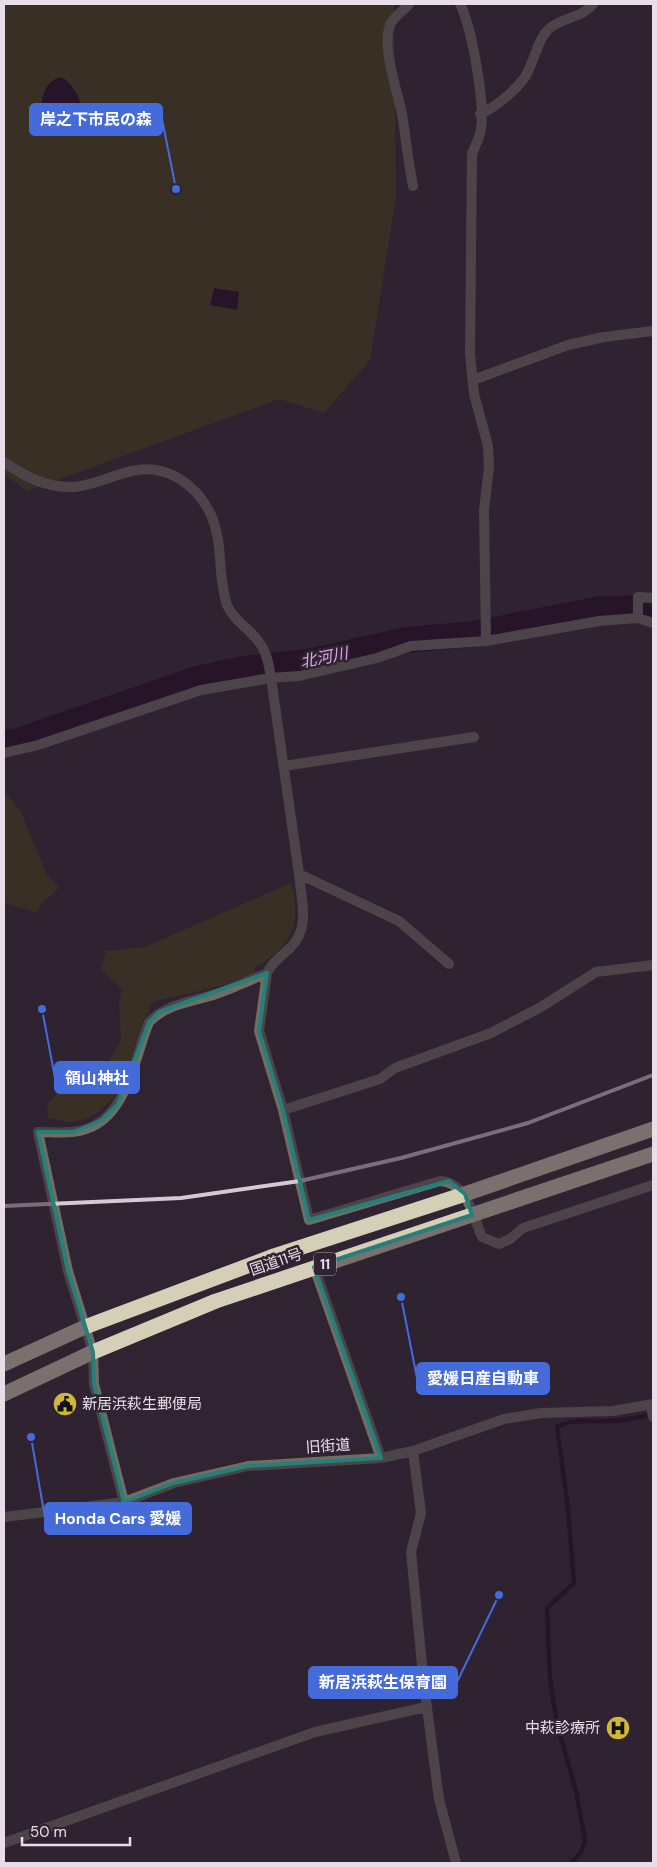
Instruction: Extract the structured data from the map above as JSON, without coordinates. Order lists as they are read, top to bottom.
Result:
{
  "streets": {
    "highway": ["国道11号", "11"],
    "street": ["旧街道"]
  },
  "water": ["北河川"],
  "places": {
    "other": [
      "岸之下市民の森",
      "領山神社",
      "愛媛日産自動車",
      "Honda Cars 愛媛",
      "新居浜萩生保育園"
    ],
    "public building": ["新居浜萩生郵便局"],
    "hospital": ["中萩診療所"]
  },
  "scale_bar": "50 m"
}
